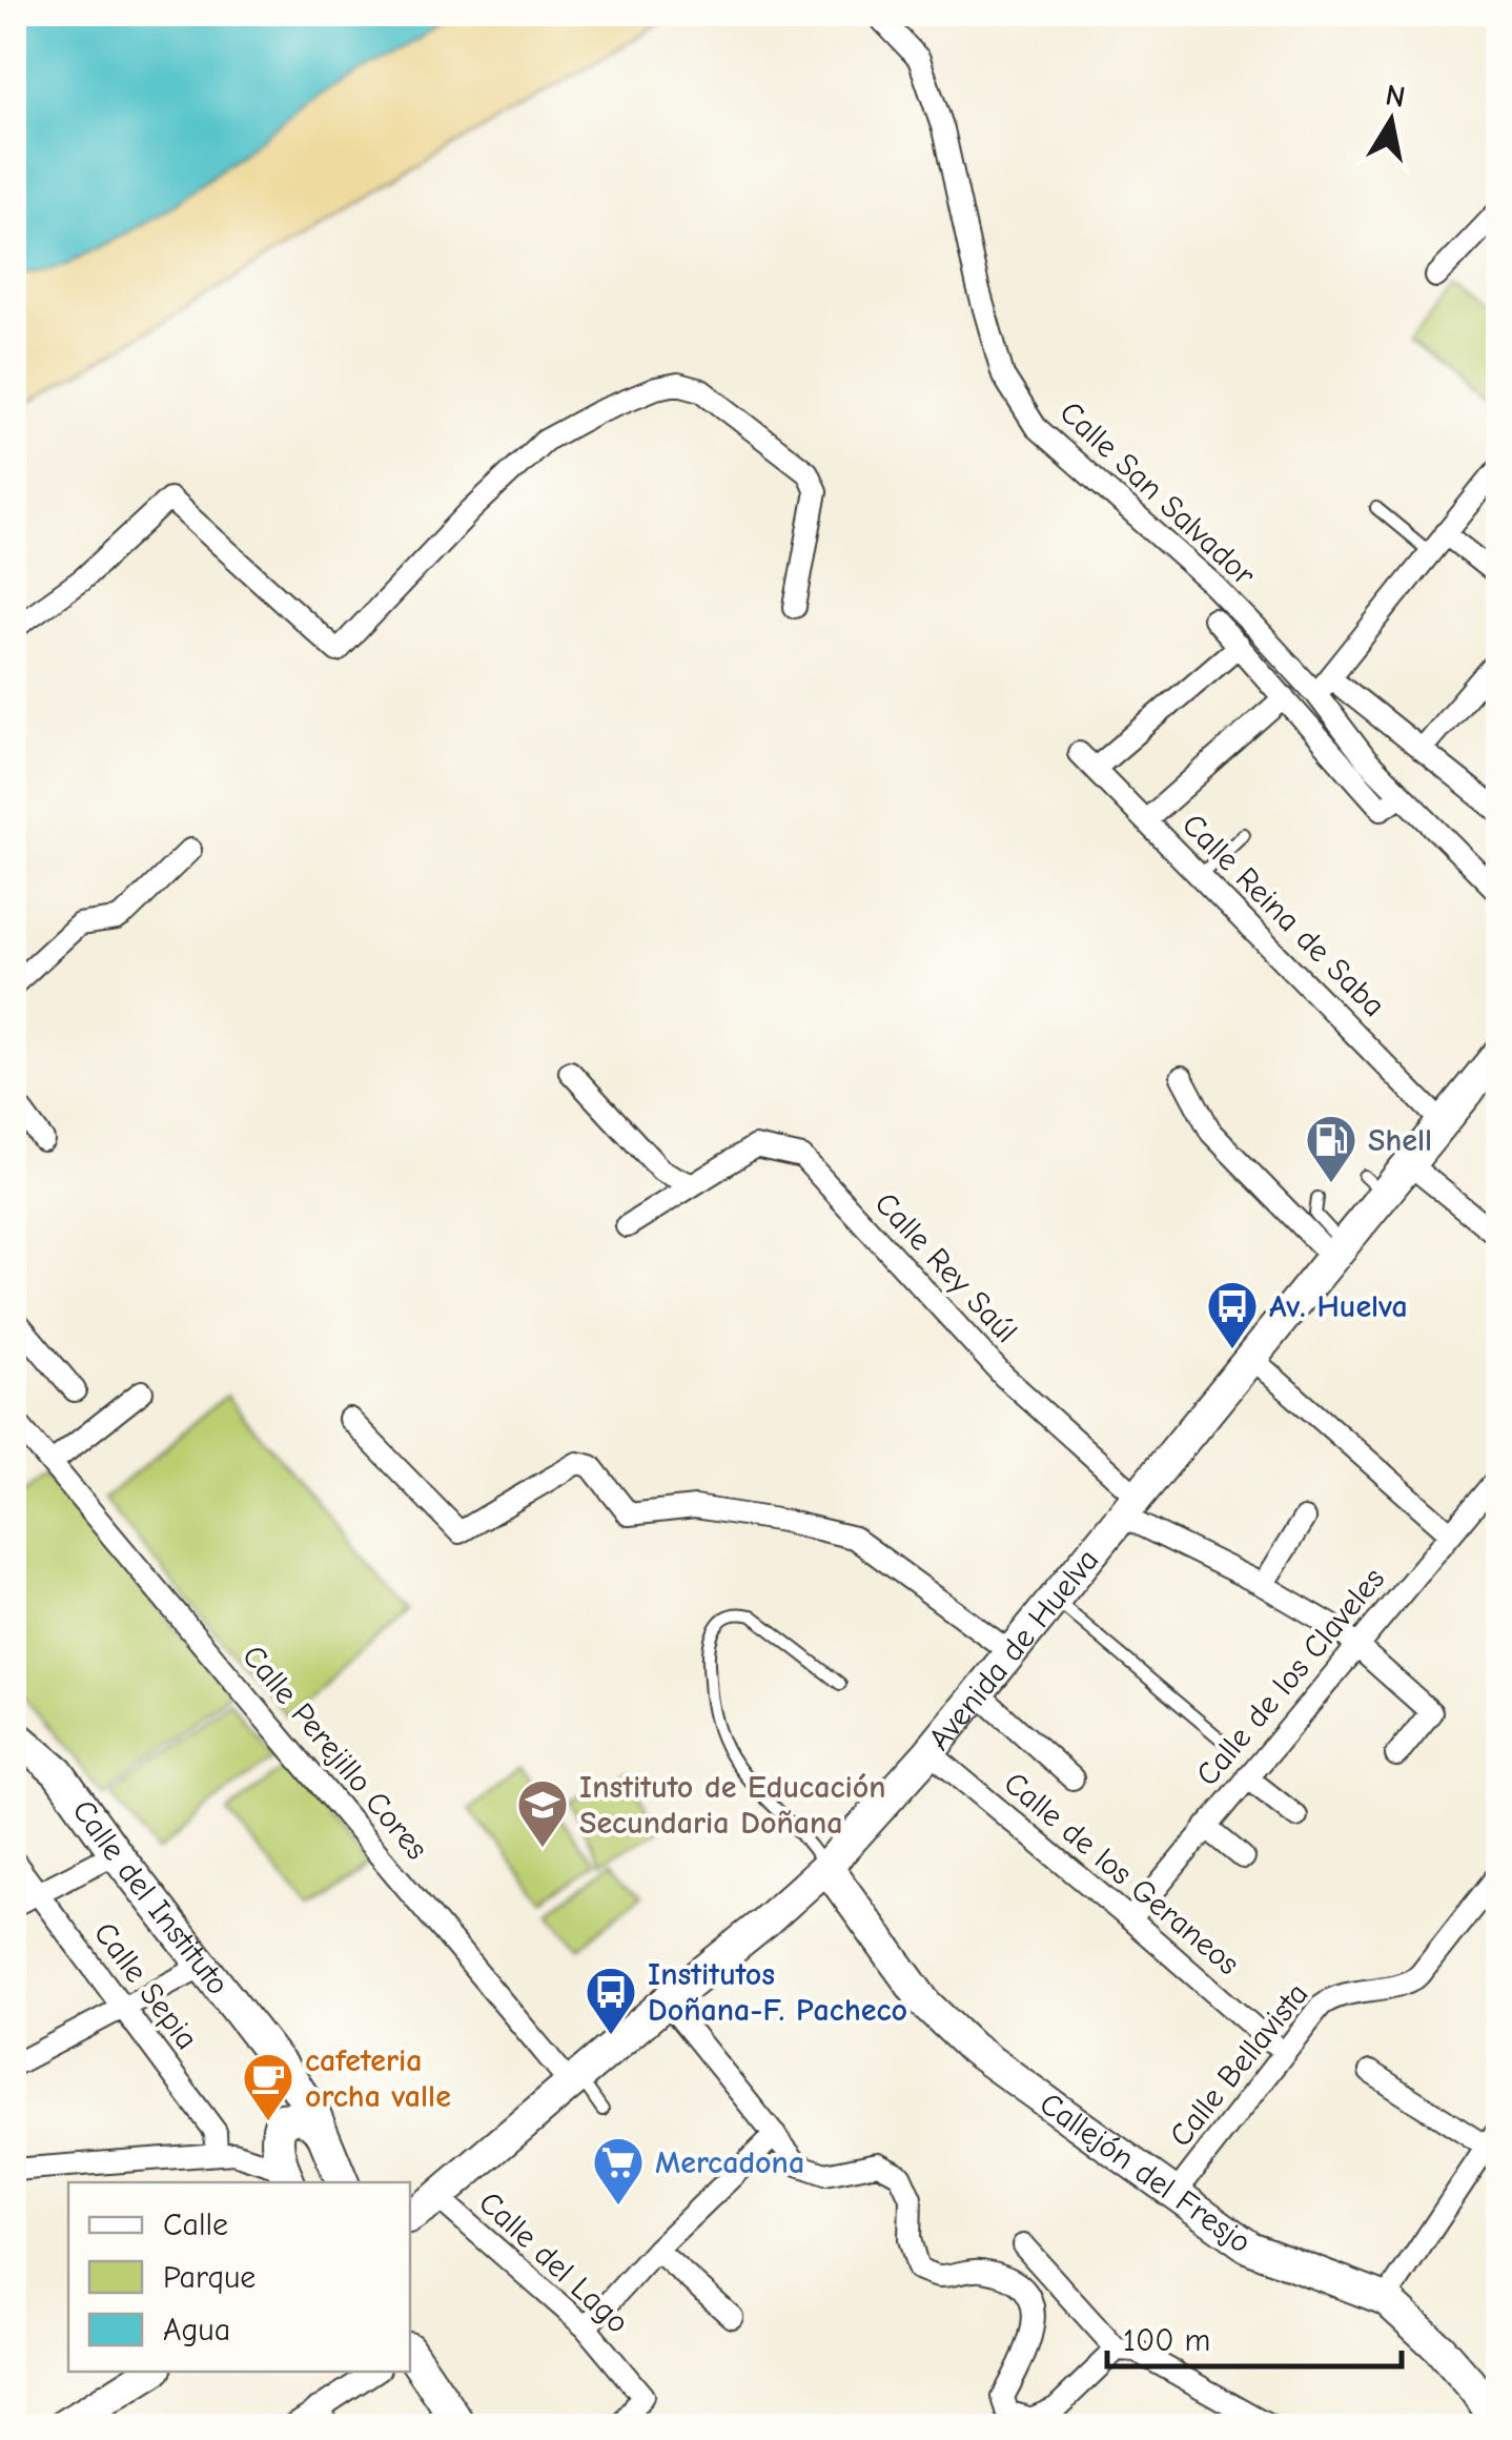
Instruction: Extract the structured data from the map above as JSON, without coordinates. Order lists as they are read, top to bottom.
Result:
{
  "streets": {
    "street": [
      "Calle San Salvador",
      "Calle Reina de Saba",
      "Calle Rey Saúl",
      "Avenida de Huelva",
      "Calle de los Claveles",
      "Calle Perejillo Cores",
      "Calle de los Geraneos",
      "Calle del Instituto",
      "Calle Sepia",
      "Calle Bellavista",
      "Callejón del Fresjo",
      "Calle del Lago"
    ]
  },
  "crossings": [
    ["Calle Reina de Saba", "Avenida de Huelva"],
    ["Calle Rey Saúl", "Avenida de Huelva"],
    ["Calle Rey Saúl", "Calle de los Claveles"],
    ["Avenida de Huelva", "Calle Perejillo Cores"],
    ["Avenida de Huelva", "Calle de los Geraneos"],
    ["Avenida de Huelva", "Callejón del Fresjo"],
    ["Avenida de Huelva", "Calle del Lago"],
    ["Calle de los Claveles", "Calle de los Geraneos"],
    ["Calle Bellavista", "Callejón del Fresjo"]
  ],
  "places": {
    "fuel station": ["Shell"],
    "bus stop": ["Av. Huelva", "Institutos Doñana-F. Pacheco"],
    "school or university": ["Instituto de Educación Secundaria Doñana"],
    "cafe": ["cafeteria orcha valle"],
    "supermarket": ["Mercadona"]
  },
  "legend": ["Calle", "Parque", "Agua"],
  "scale_bar": "100 m",
  "north": "top"
}
